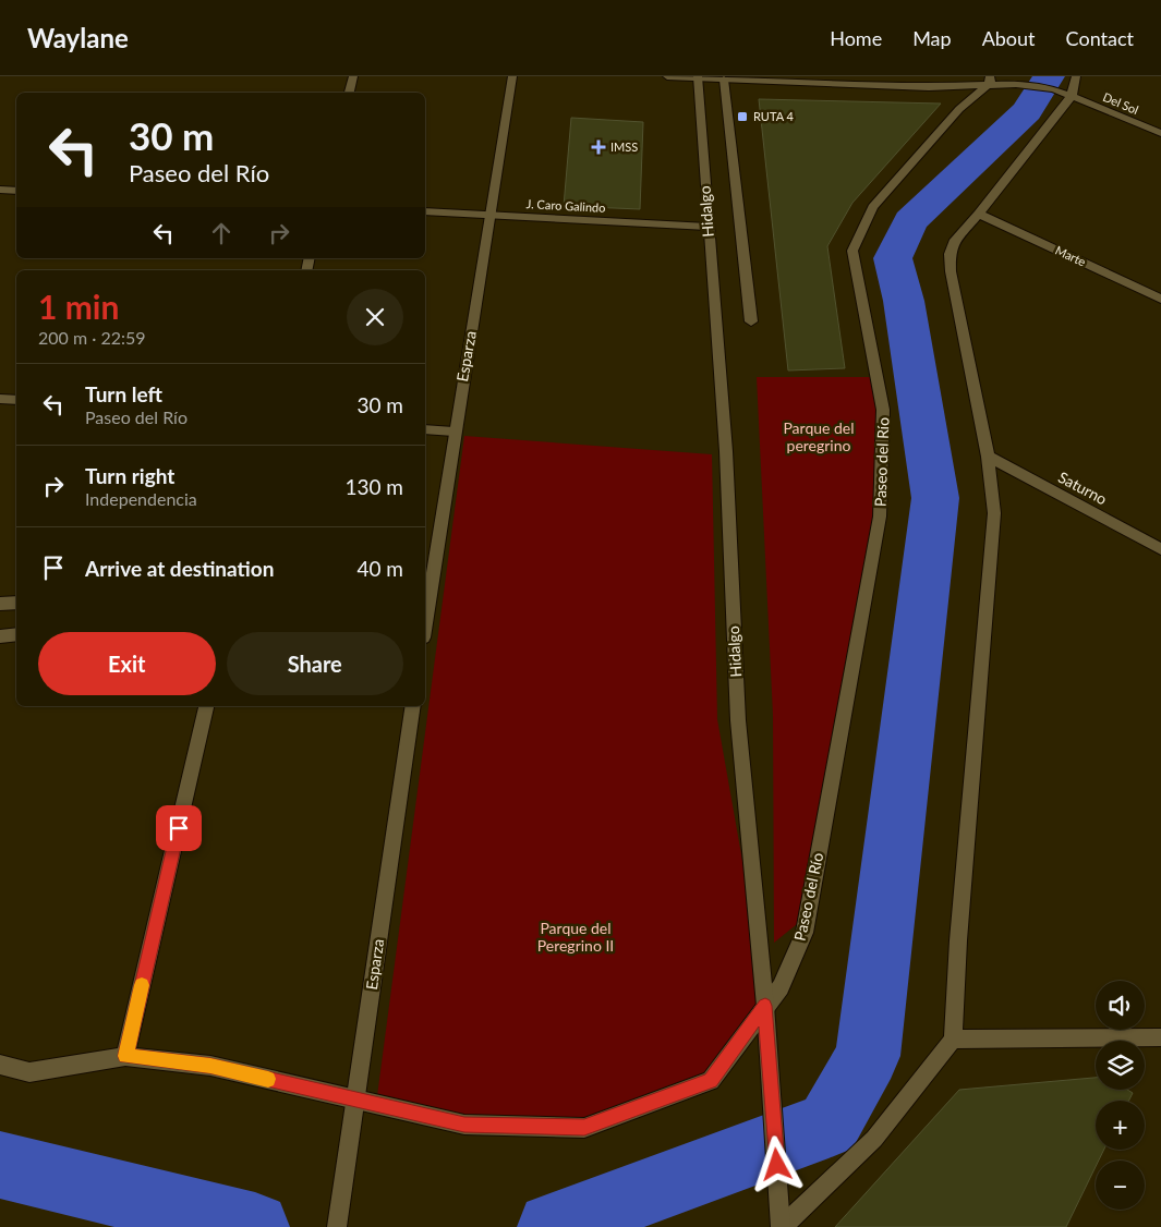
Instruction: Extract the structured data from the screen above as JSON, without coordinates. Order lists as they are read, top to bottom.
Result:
{
  "streets": {
    "street": [
      "Del Sol",
      "J. Caro Galindo",
      "Hidalgo",
      "Marte",
      "Esparza",
      "Paseo del Río",
      "Saturno"
    ]
  },
  "crossings": [
    ["Del Sol", "Hidalgo"],
    ["Del Sol", "Paseo del Río"],
    ["J. Caro Galindo", "Hidalgo"],
    ["J. Caro Galindo", "Esparza"],
    ["Hidalgo", "Paseo del Río"],
    ["Esparza", "Paseo del Río"]
  ],
  "parks": ["Parque del peregrino", "Parque del Peregrino II"],
  "places": {
    "transit": ["RUTA 4"],
    "health": ["IMSS"]
  },
  "page": {
    "header": "Waylane",
    "nav": [
      "Home",
      "Map",
      "About",
      "Contact"
    ],
    "turn": ["30 m", "Paseo del Río"],
    "heading": ["1 min", "200 m · 22:59"],
    "list": [
      {
        "name": "Turn left",
        "note": "Paseo del Río",
        "value": "30 m"
      },
      {
        "name": "Turn right",
        "note": "Independencia",
        "value": "130 m"
      },
      {
        "name": "Arrive at destination",
        "value": "40 m"
      }
    ],
    "buttons": ["Exit", "Share"],
    "map_buttons": ["+", "−"]
  }
}
